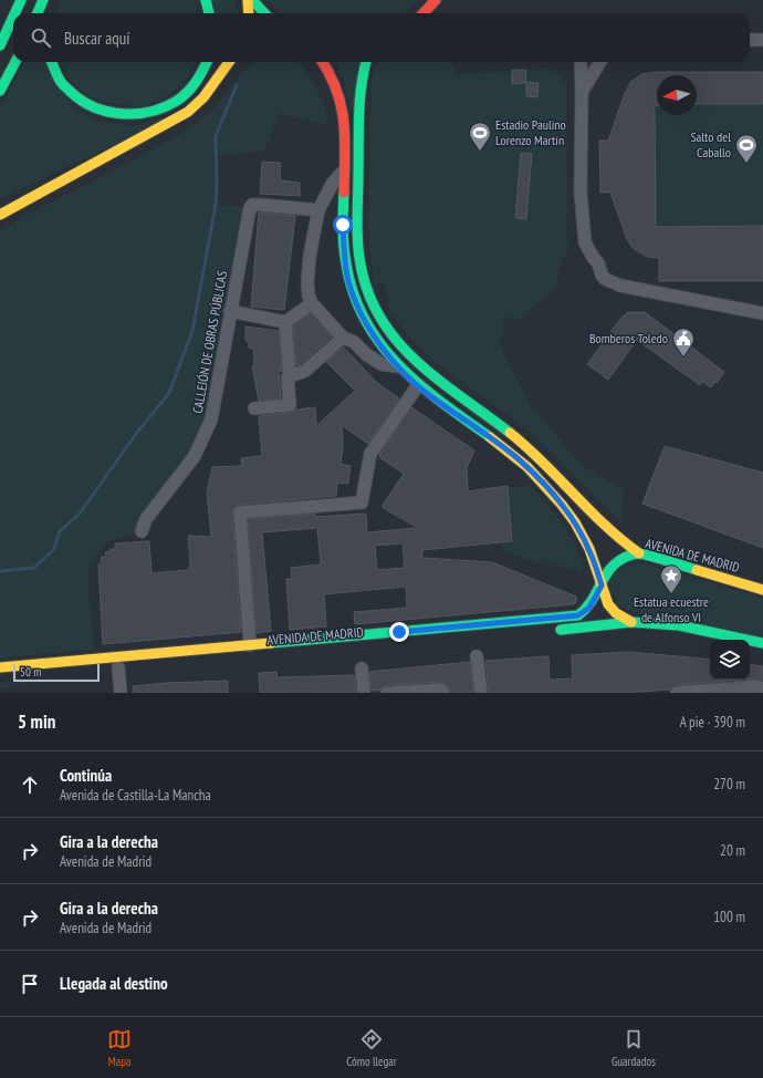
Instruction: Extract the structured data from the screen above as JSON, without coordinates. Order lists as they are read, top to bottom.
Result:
{
  "streets": {
    "main road": ["AVENIDA DE MADRID"],
    "street": ["CALLEJÓN DE OBRAS PÚBLICAS"]
  },
  "places": {
    "sports": ["Estadio Paulino Lorenzo Martín", "Salto del Caballo"],
    "public building": ["Bomberos Toledo"],
    "place": ["Estatua ecuestre de Alfonso VI"]
  },
  "scale_bar": "50 m",
  "north": "left",
  "page": {
    "search": "Buscar aquí",
    "scale": "50 m",
    "heading": ["5 min", "A pie · 390 m"],
    "list": [
      ["Continúa", "Avenida de Castilla-La Mancha", "270 m"],
      ["Gira a la derecha", "Avenida de Madrid", "20 m"],
      ["Gira a la derecha", "Avenida de Madrid", "100 m"],
      "Llegada al destino"
    ],
    "nav": ["Mapa", "Cómo llegar", "Guardados"]
  }
}
